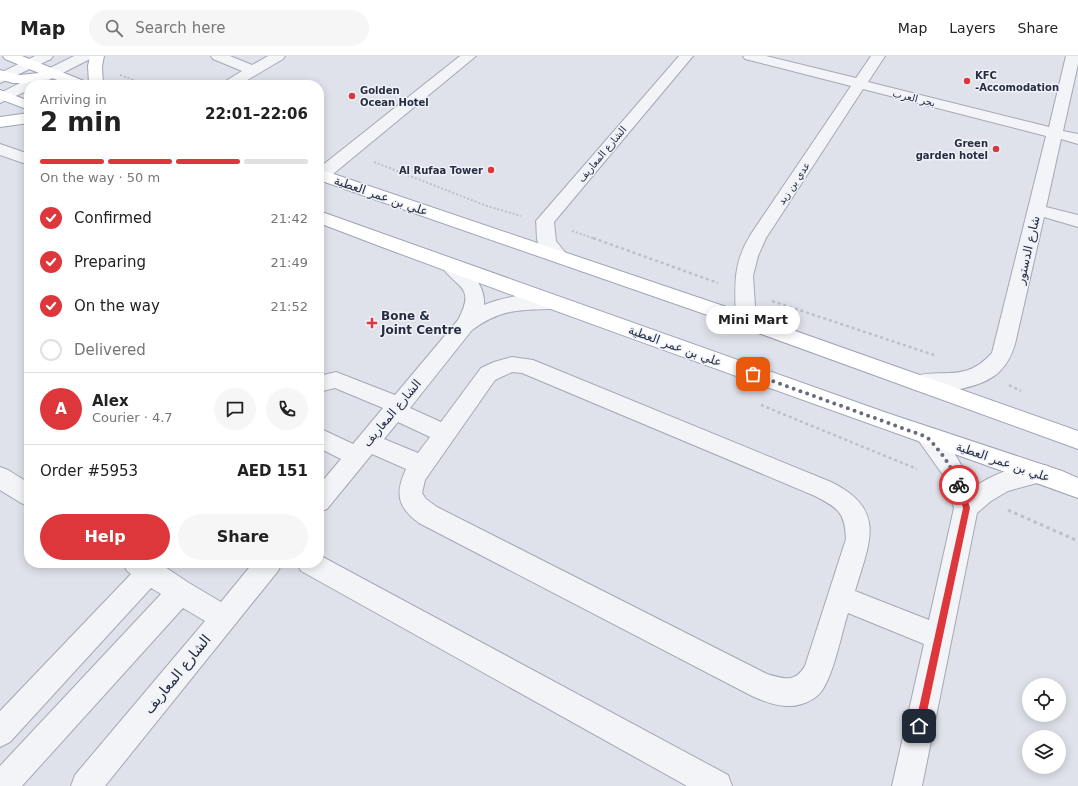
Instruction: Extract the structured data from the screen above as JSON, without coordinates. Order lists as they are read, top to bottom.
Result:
{
  "streets": {
    "main road": ["علي بن عمر العطية"],
    "street": [
      "بحر العرب",
      "الشارع المعاريف",
      "عدي بن زيد",
      "شارع الدستور"
    ]
  },
  "crossings": [
    ["بحر العرب", "عدي بن زيد"],
    ["بحر العرب", "شارع الدستور"],
    ["الشارع المعاريف", "علي بن عمر العطية"],
    ["عدي بن زيد", "علي بن عمر العطية"],
    ["علي بن عمر العطية", "شارع الدستور"]
  ],
  "places": {
    "other": [
      "KFC -Accomodation",
      "Golden Ocean Hotel",
      "Green garden hotel",
      "Al Rufaa Tower",
      "Mini Mart"
    ],
    "health": ["Bone & Joint Centre"]
  },
  "page": {
    "header": "Map",
    "search": "Search here",
    "nav": ["Map", "Layers", "Share"],
    "heading": ["2 min", "Arriving in", "22:01–22:06"],
    "panel": [
      "Alex",
      "Courier · 4.7",
      "Order #5953",
      "AED 151"
    ],
    "bar": "On the way · 50 m",
    "list": [
      ["Confirmed", "21:42"],
      ["Preparing", "21:49"],
      ["On the way", "21:52"],
      "Delivered"
    ],
    "bubble": "Mini Mart",
    "round": "A",
    "buttons": ["Help", "Share"]
  }
}
